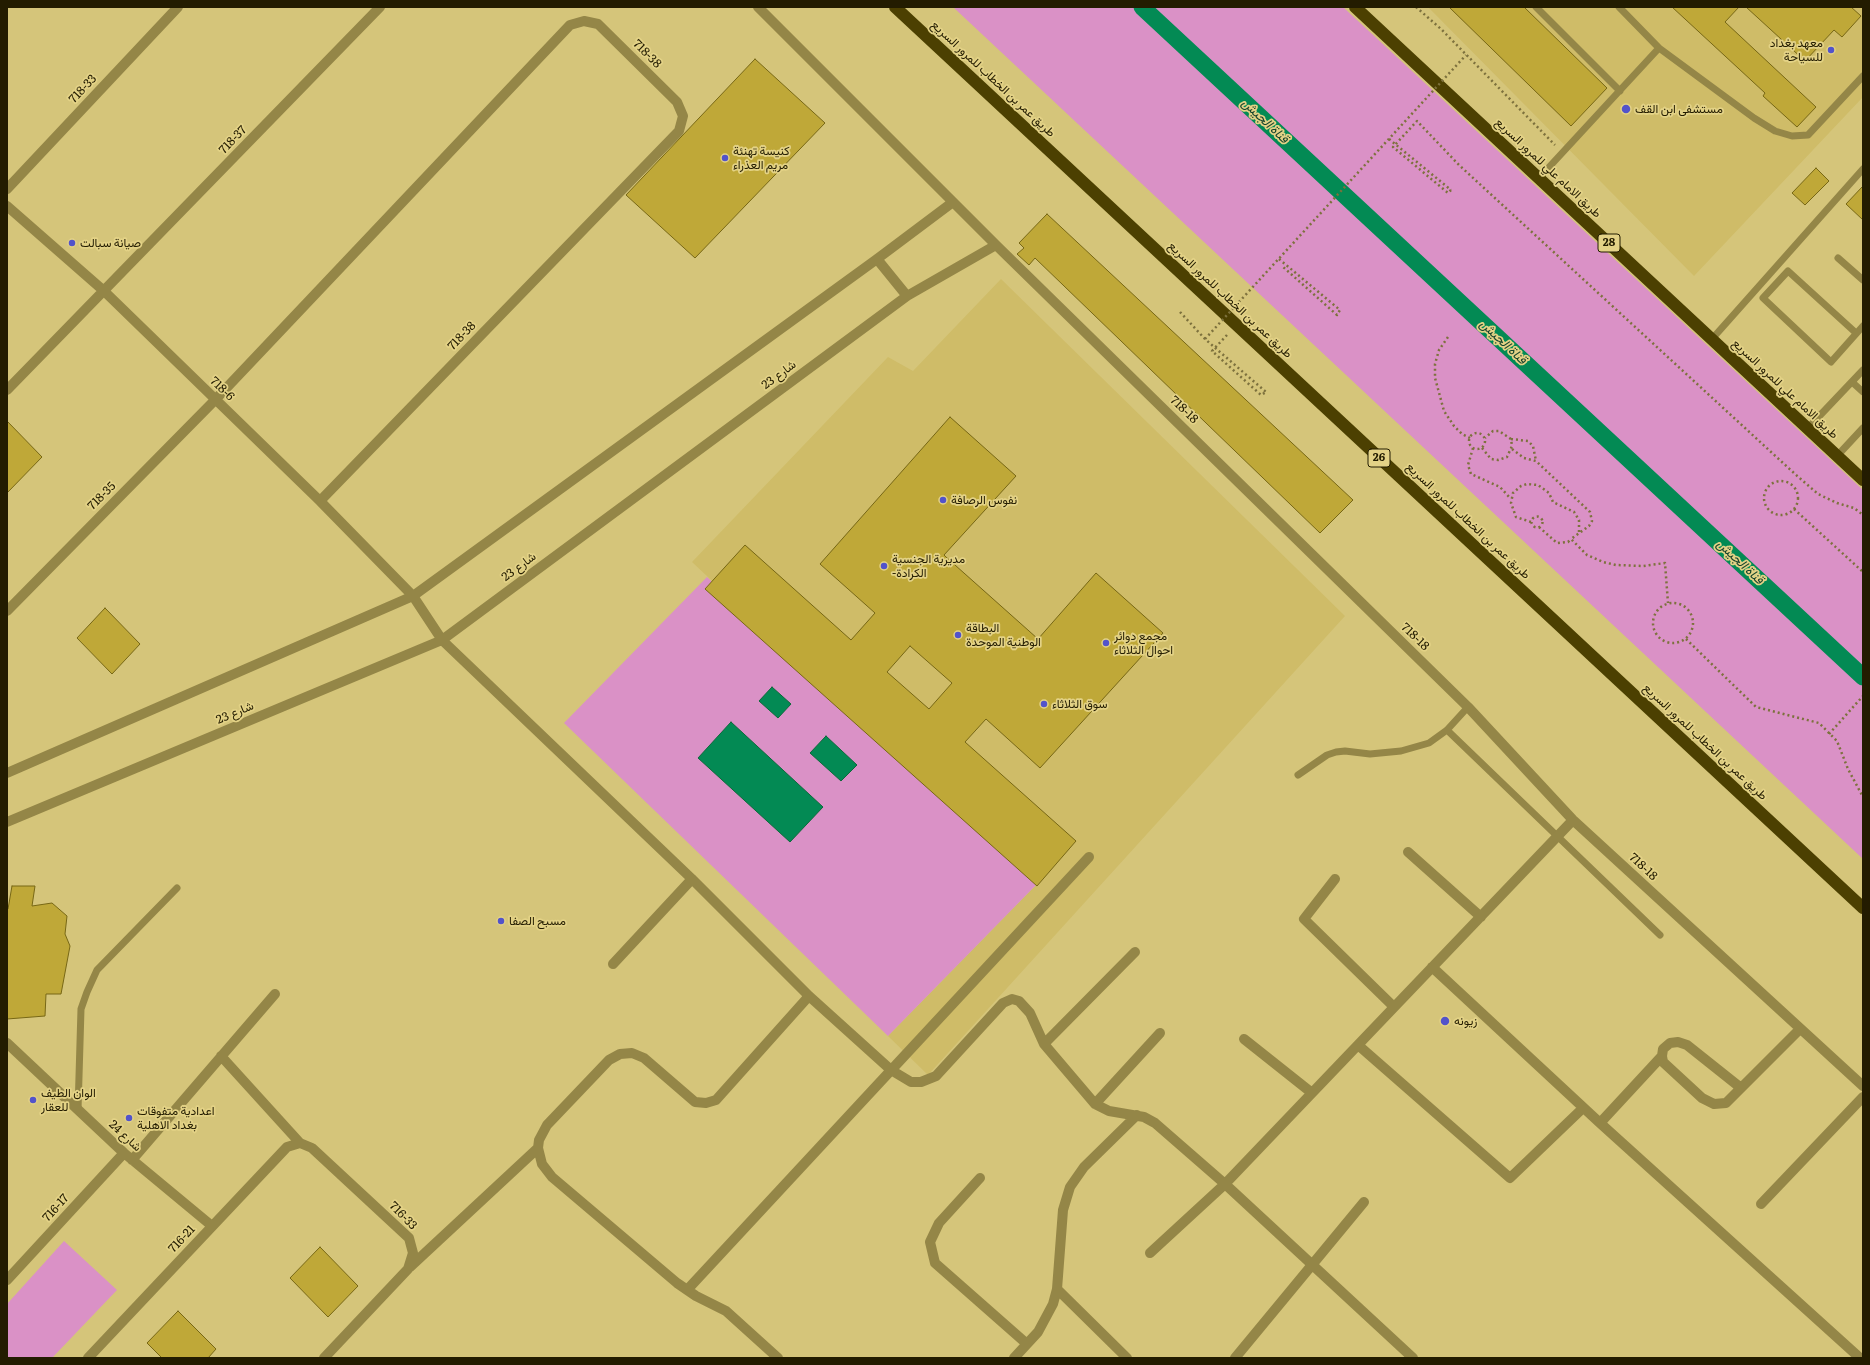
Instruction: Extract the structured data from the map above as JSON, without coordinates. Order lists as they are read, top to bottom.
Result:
{
  "streets": {
    "highway": [
      "طريق عمر بن الخطاب للمرور السريع",
      "طريق الامام علي للمرور السريع",
      "28",
      "26"
    ],
    "street": [
      "718-38",
      "718-33",
      "718-37",
      "شارع 23",
      "718-6",
      "718-18",
      "718-35",
      "شارع 24",
      "716-17",
      "716-33",
      "716-21"
    ]
  },
  "crossings": [
    ["718-38", "718-6"],
    ["718-38", "718-35"],
    ["718-37", "718-6"],
    ["شارع 23", "718-6"],
    ["شارع 23", "718-18"],
    ["718-6", "718-35"],
    ["شارع 24", "716-17"],
    ["شارع 24", "716-21"],
    ["716-33", "716-21"]
  ],
  "water": ["قناة الجيش"],
  "places": [
    "معهد بغداد للسياحة",
    "مستشفى ابن القف",
    "كنيسة تهنئة مريم العذراء",
    "صيانة سبالت",
    "نفوس الرصافة",
    "مديرية الجنسية -الكرادة",
    "البطاقة الوطنية الموحدة",
    "مجمع دوائر احوال الثلاثاء",
    "سوق الثلاثاء",
    "مسبح الصفا",
    "زيونه",
    "الوان الطيف للعقار",
    "اعدادية متفوقات بغداد الاهلية"
  ]
}
